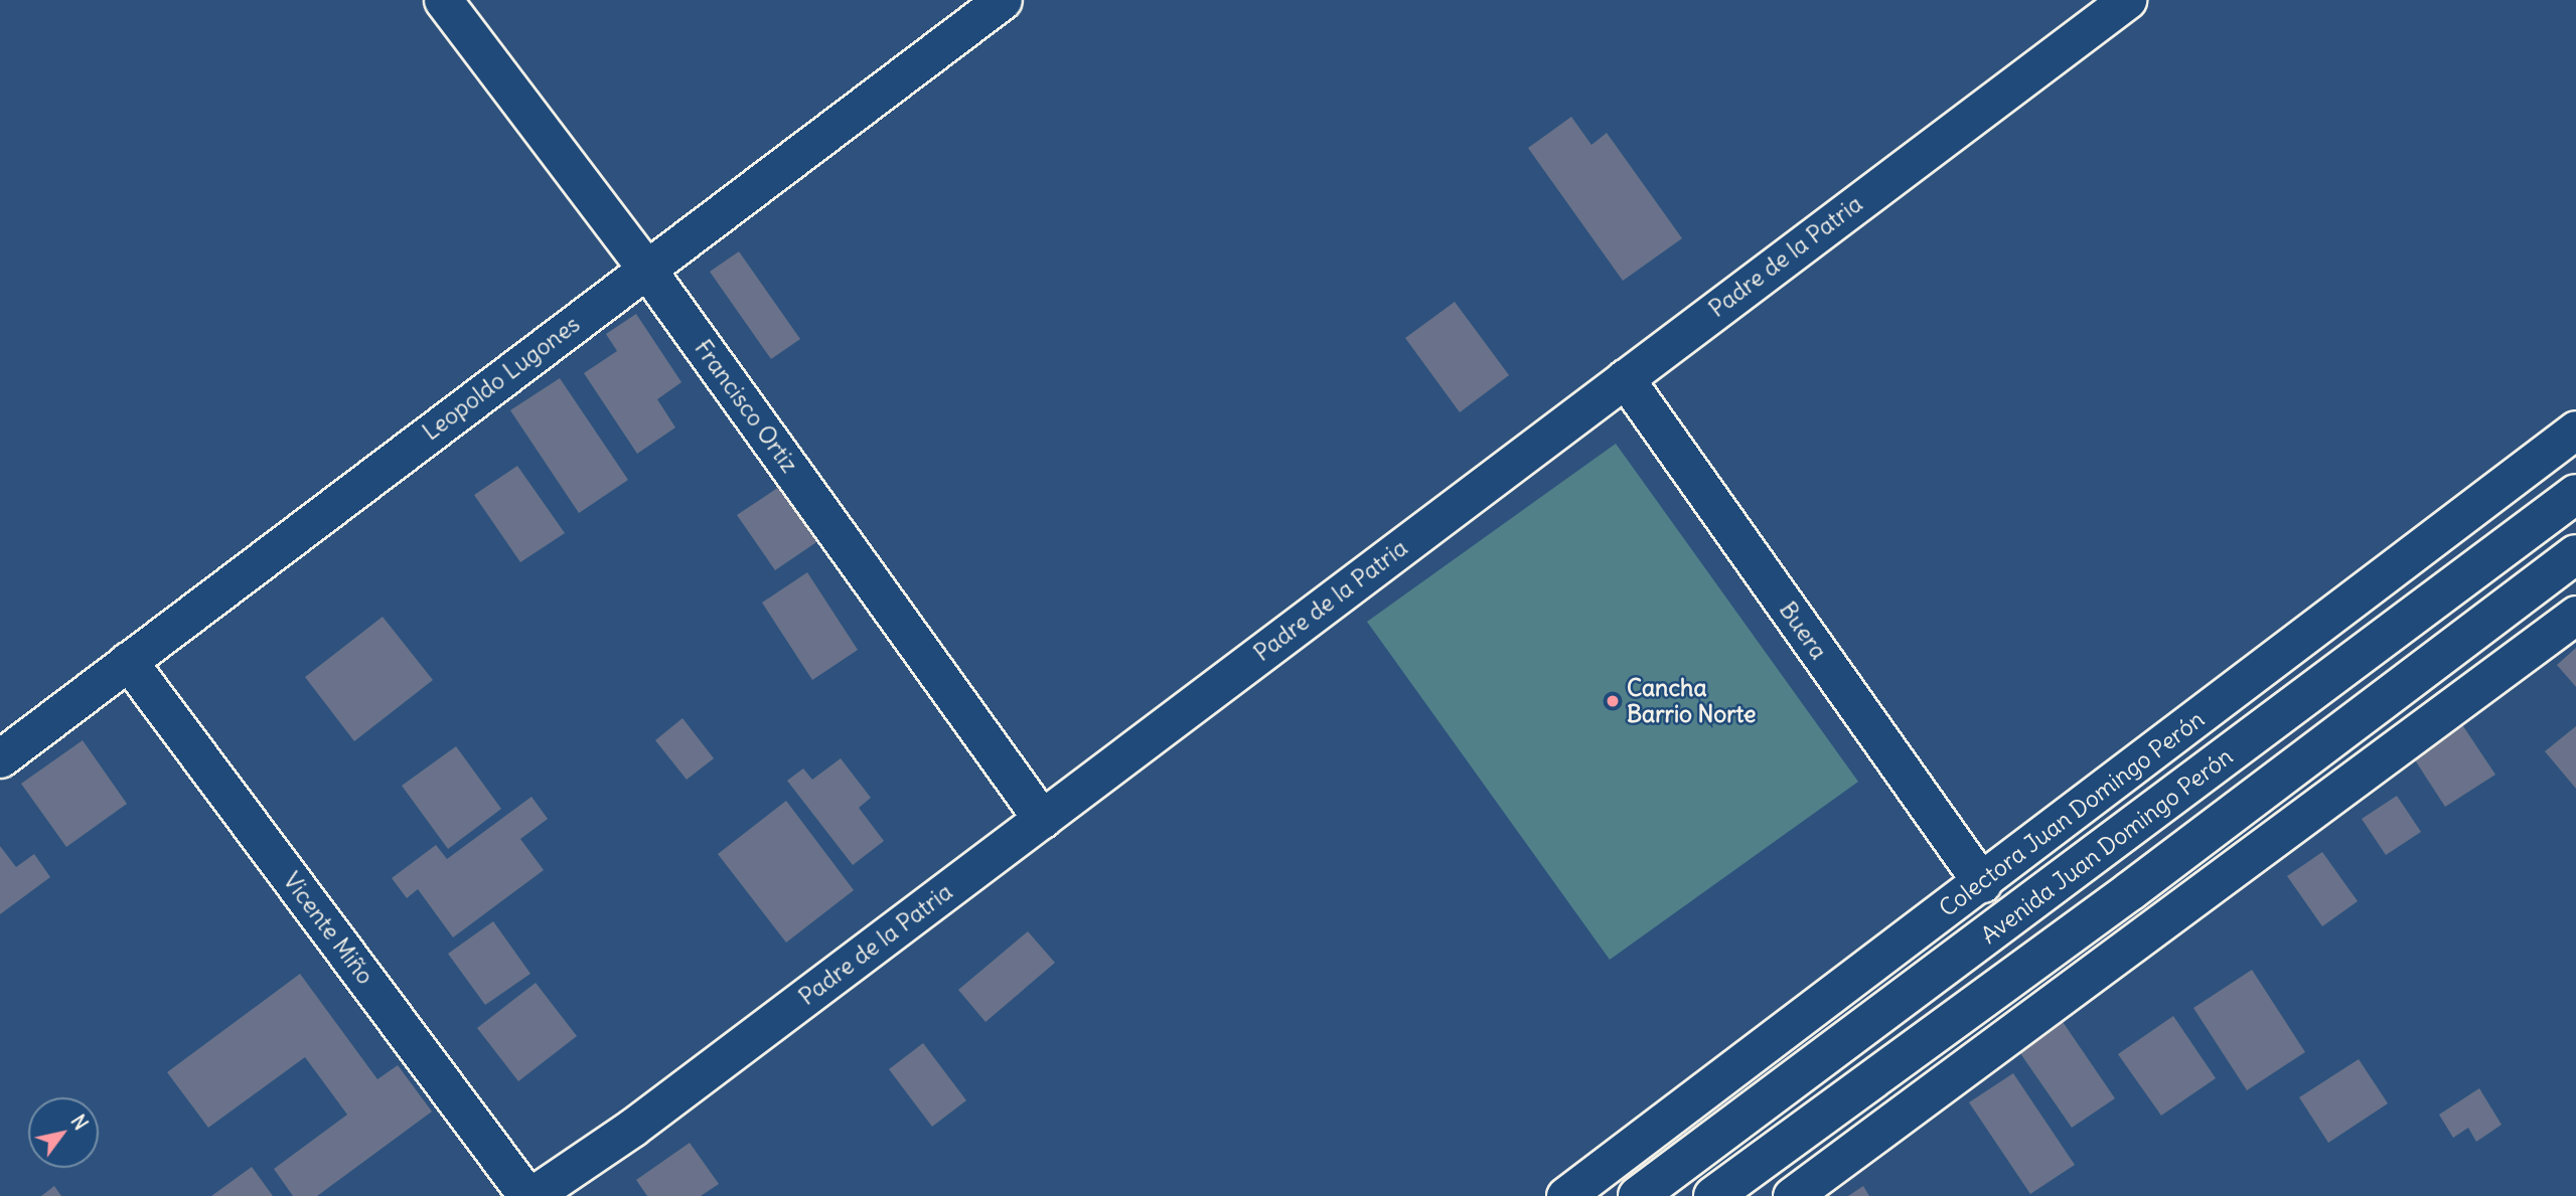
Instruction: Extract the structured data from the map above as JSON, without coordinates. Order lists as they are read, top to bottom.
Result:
{
  "streets": {
    "main road": ["Avenida Juan Domingo Perón"],
    "street": [
      "Padre de la Patria",
      "Leopoldo Lugones",
      "Francisco Ortiz",
      "Buera",
      "Colectora Juan Domingo Perón",
      "Vicente Miño"
    ]
  },
  "crossings": [
    ["Padre de la Patria", "Francisco Ortiz"],
    ["Padre de la Patria", "Buera"],
    ["Padre de la Patria", "Vicente Miño"],
    ["Leopoldo Lugones", "Francisco Ortiz"],
    ["Leopoldo Lugones", "Vicente Miño"],
    ["Buera", "Colectora Juan Domingo Perón"]
  ],
  "places": ["Cancha Barrio Norte"],
  "north": "top right"
}
